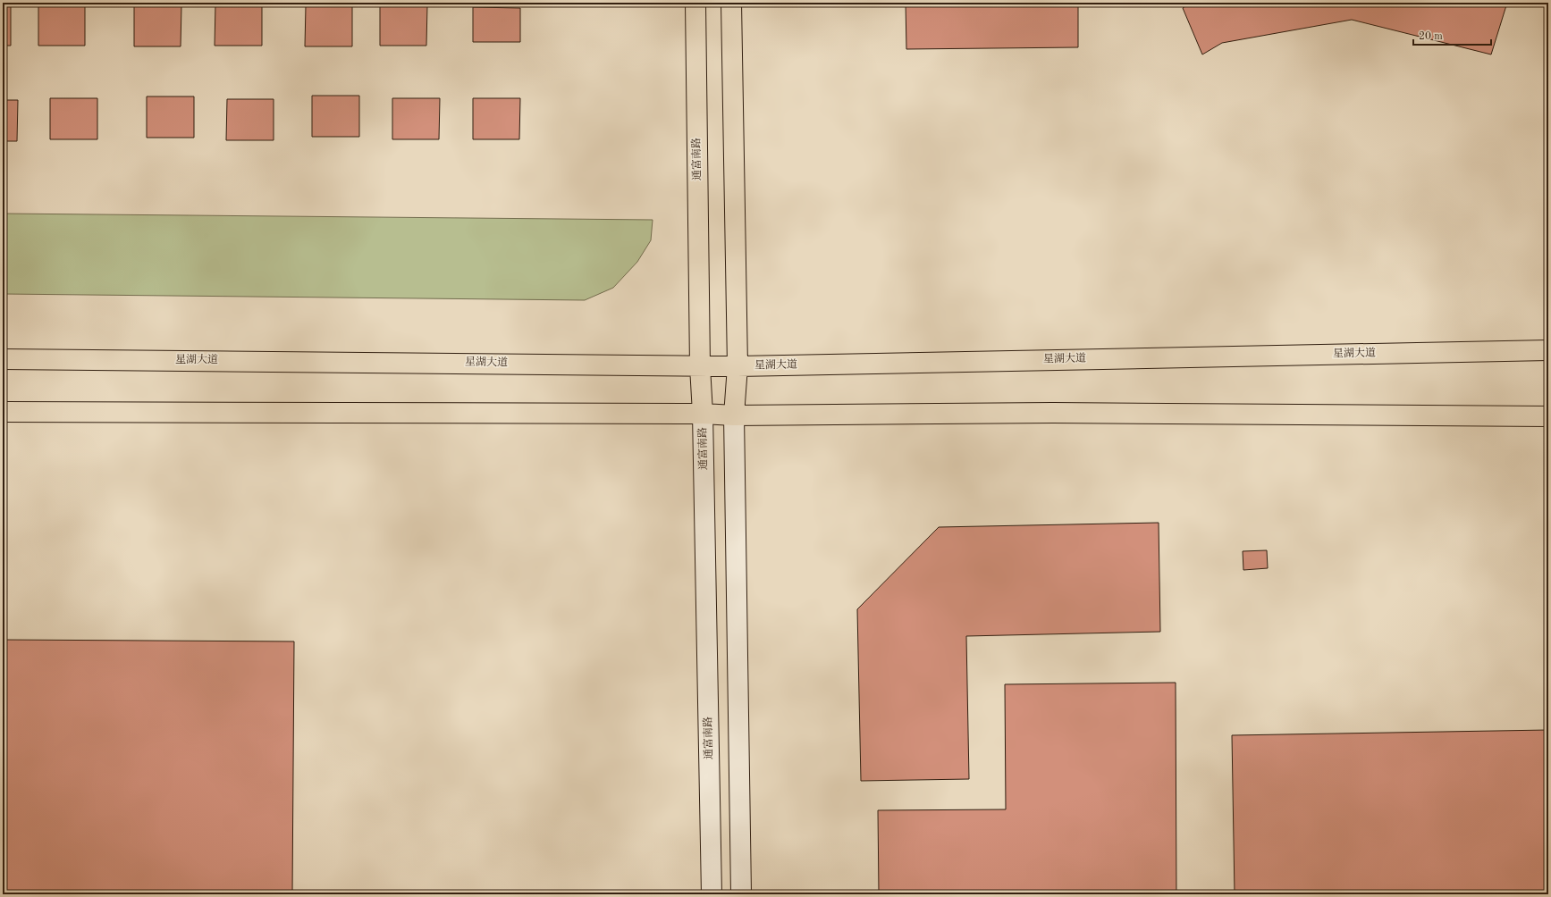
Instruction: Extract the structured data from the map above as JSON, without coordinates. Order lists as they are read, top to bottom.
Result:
{
  "streets": {
    "main road": ["通富南路", "星湖大道"]
  },
  "crossings": [
    ["通富南路", "星湖大道"]
  ],
  "scale_bar": "20 m"
}
